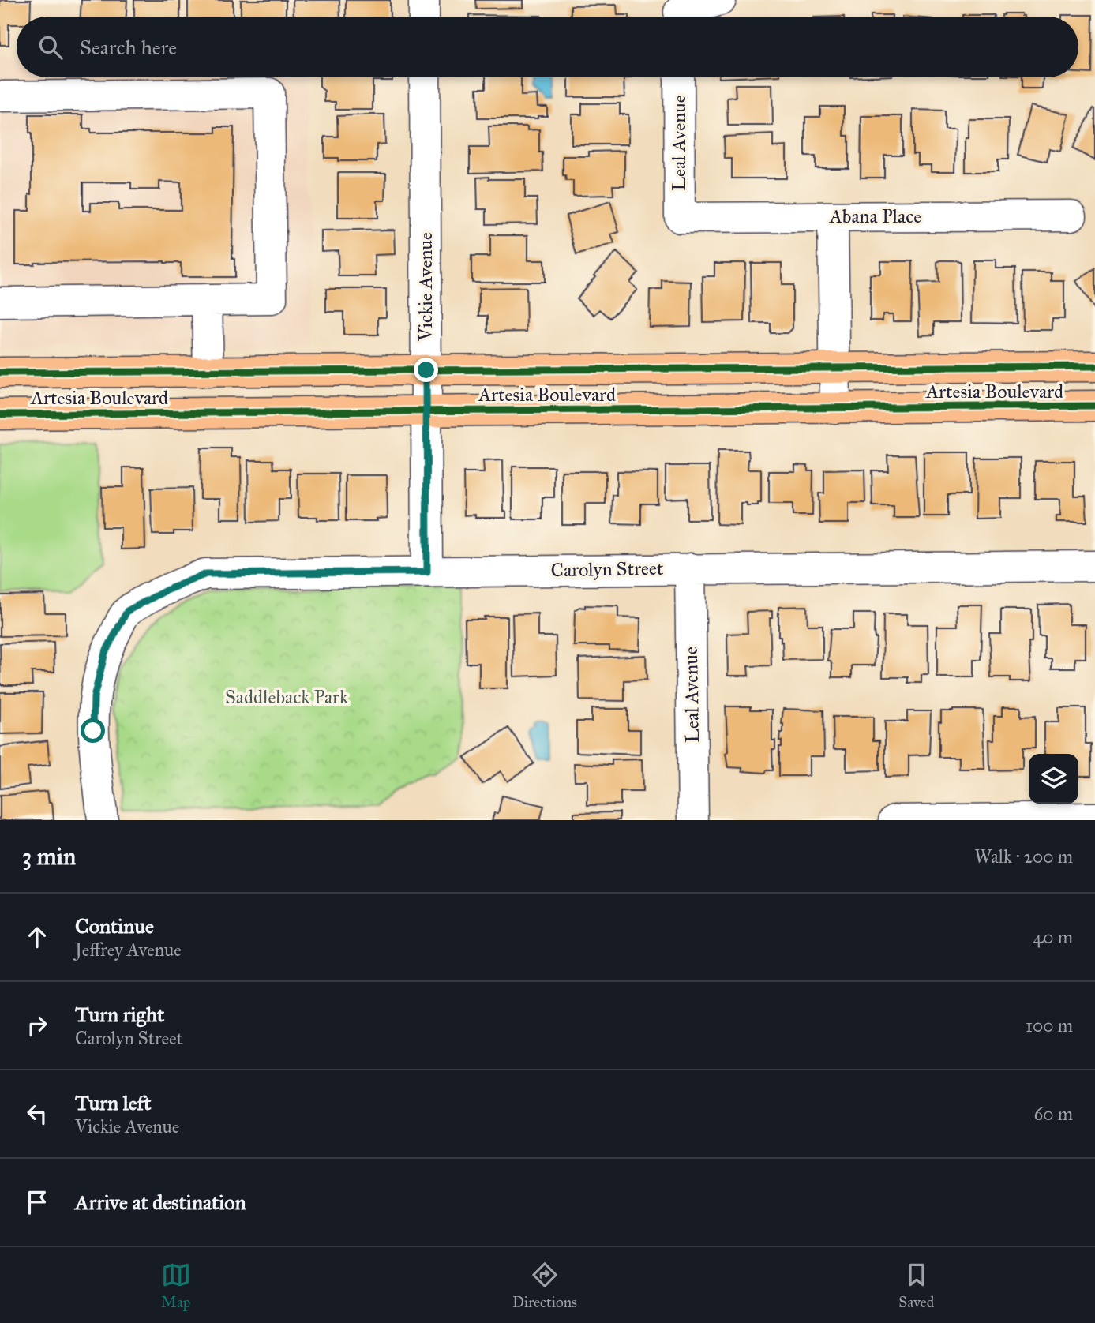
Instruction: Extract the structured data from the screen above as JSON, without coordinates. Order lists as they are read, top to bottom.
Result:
{
  "streets": {
    "main road": ["Artesia Boulevard"],
    "street": [
      "Leal Avenue",
      "Abana Place",
      "Vickie Avenue",
      "Carolyn Street"
    ]
  },
  "crossings": [
    ["Leal Avenue", "Abana Place"],
    ["Leal Avenue", "Carolyn Street"],
    ["Vickie Avenue", "Artesia Boulevard"],
    ["Vickie Avenue", "Carolyn Street"]
  ],
  "parks": ["Saddleback Park"],
  "page": {
    "search": "Search here",
    "heading": ["3 min", "Walk · 200 m"],
    "list": [
      ["Continue", "Jeffrey Avenue", "40 m"],
      ["Turn right", "Carolyn Street", "100 m"],
      ["Turn left", "Vickie Avenue", "60 m"],
      "Arrive at destination"
    ],
    "nav": ["Map", "Directions", "Saved"]
  }
}
